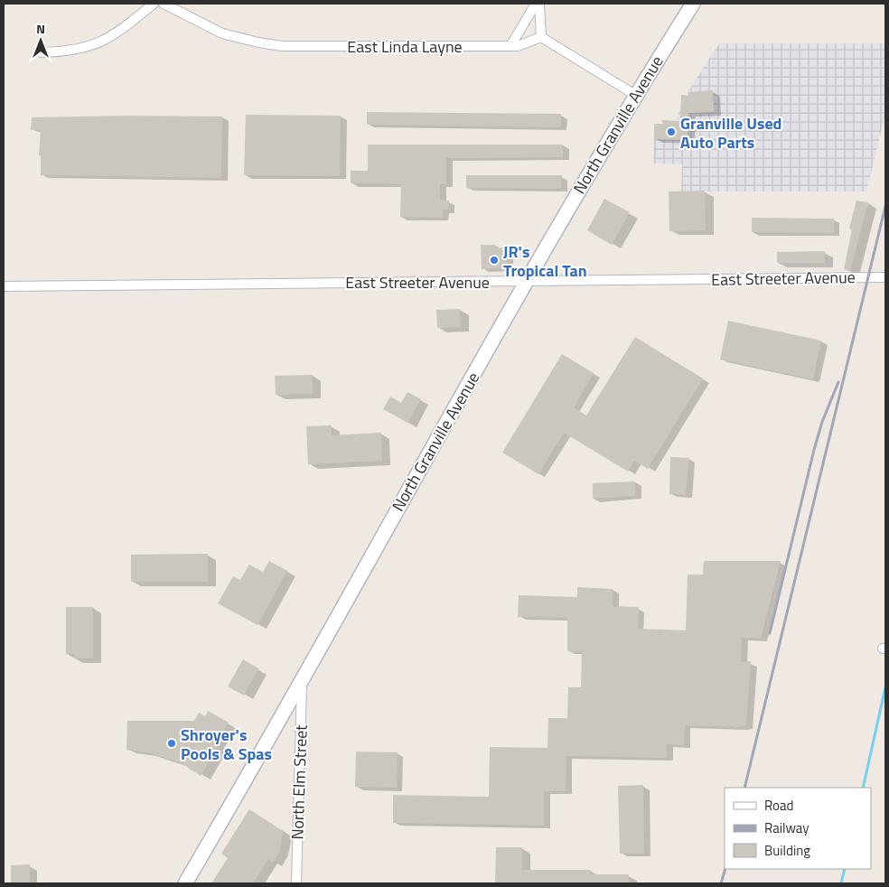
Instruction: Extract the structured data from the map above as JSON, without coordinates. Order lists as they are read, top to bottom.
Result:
{
  "streets": {
    "main road": ["North Granville Avenue"],
    "street": ["East Linda Layne", "East Streeter Avenue", "North Elm Street"]
  },
  "crossings": [
    ["North Granville Avenue", "East Streeter Avenue"],
    ["North Granville Avenue", "North Elm Street"]
  ],
  "places": ["Granville Used Auto Parts", "JR's Tropical Tan", "Shroyer's Pools & Spas"],
  "legend": ["Road", "Railway", "Building"],
  "north": "top"
}
